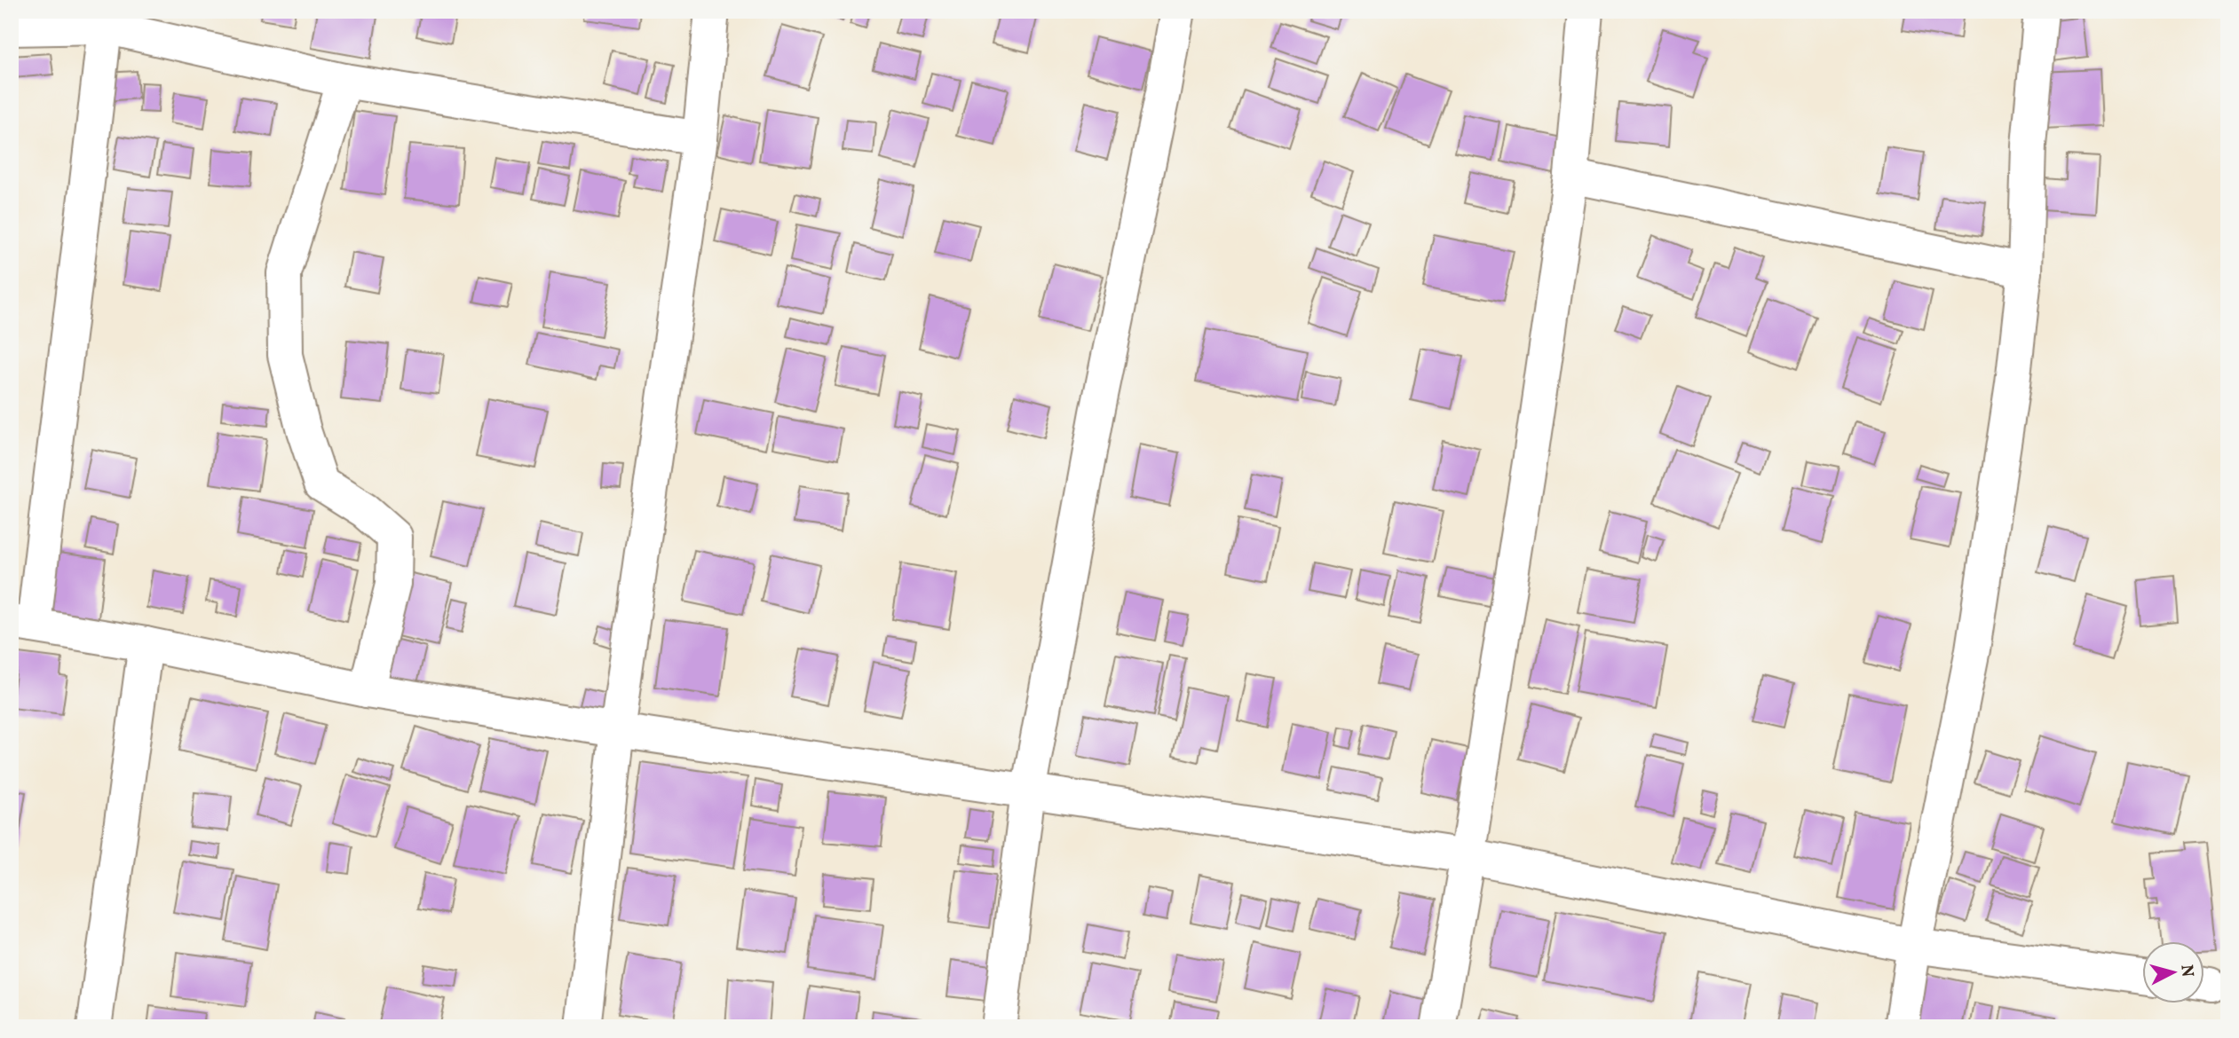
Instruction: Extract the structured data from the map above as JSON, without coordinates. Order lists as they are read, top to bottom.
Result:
{
  "north": "right"
}
